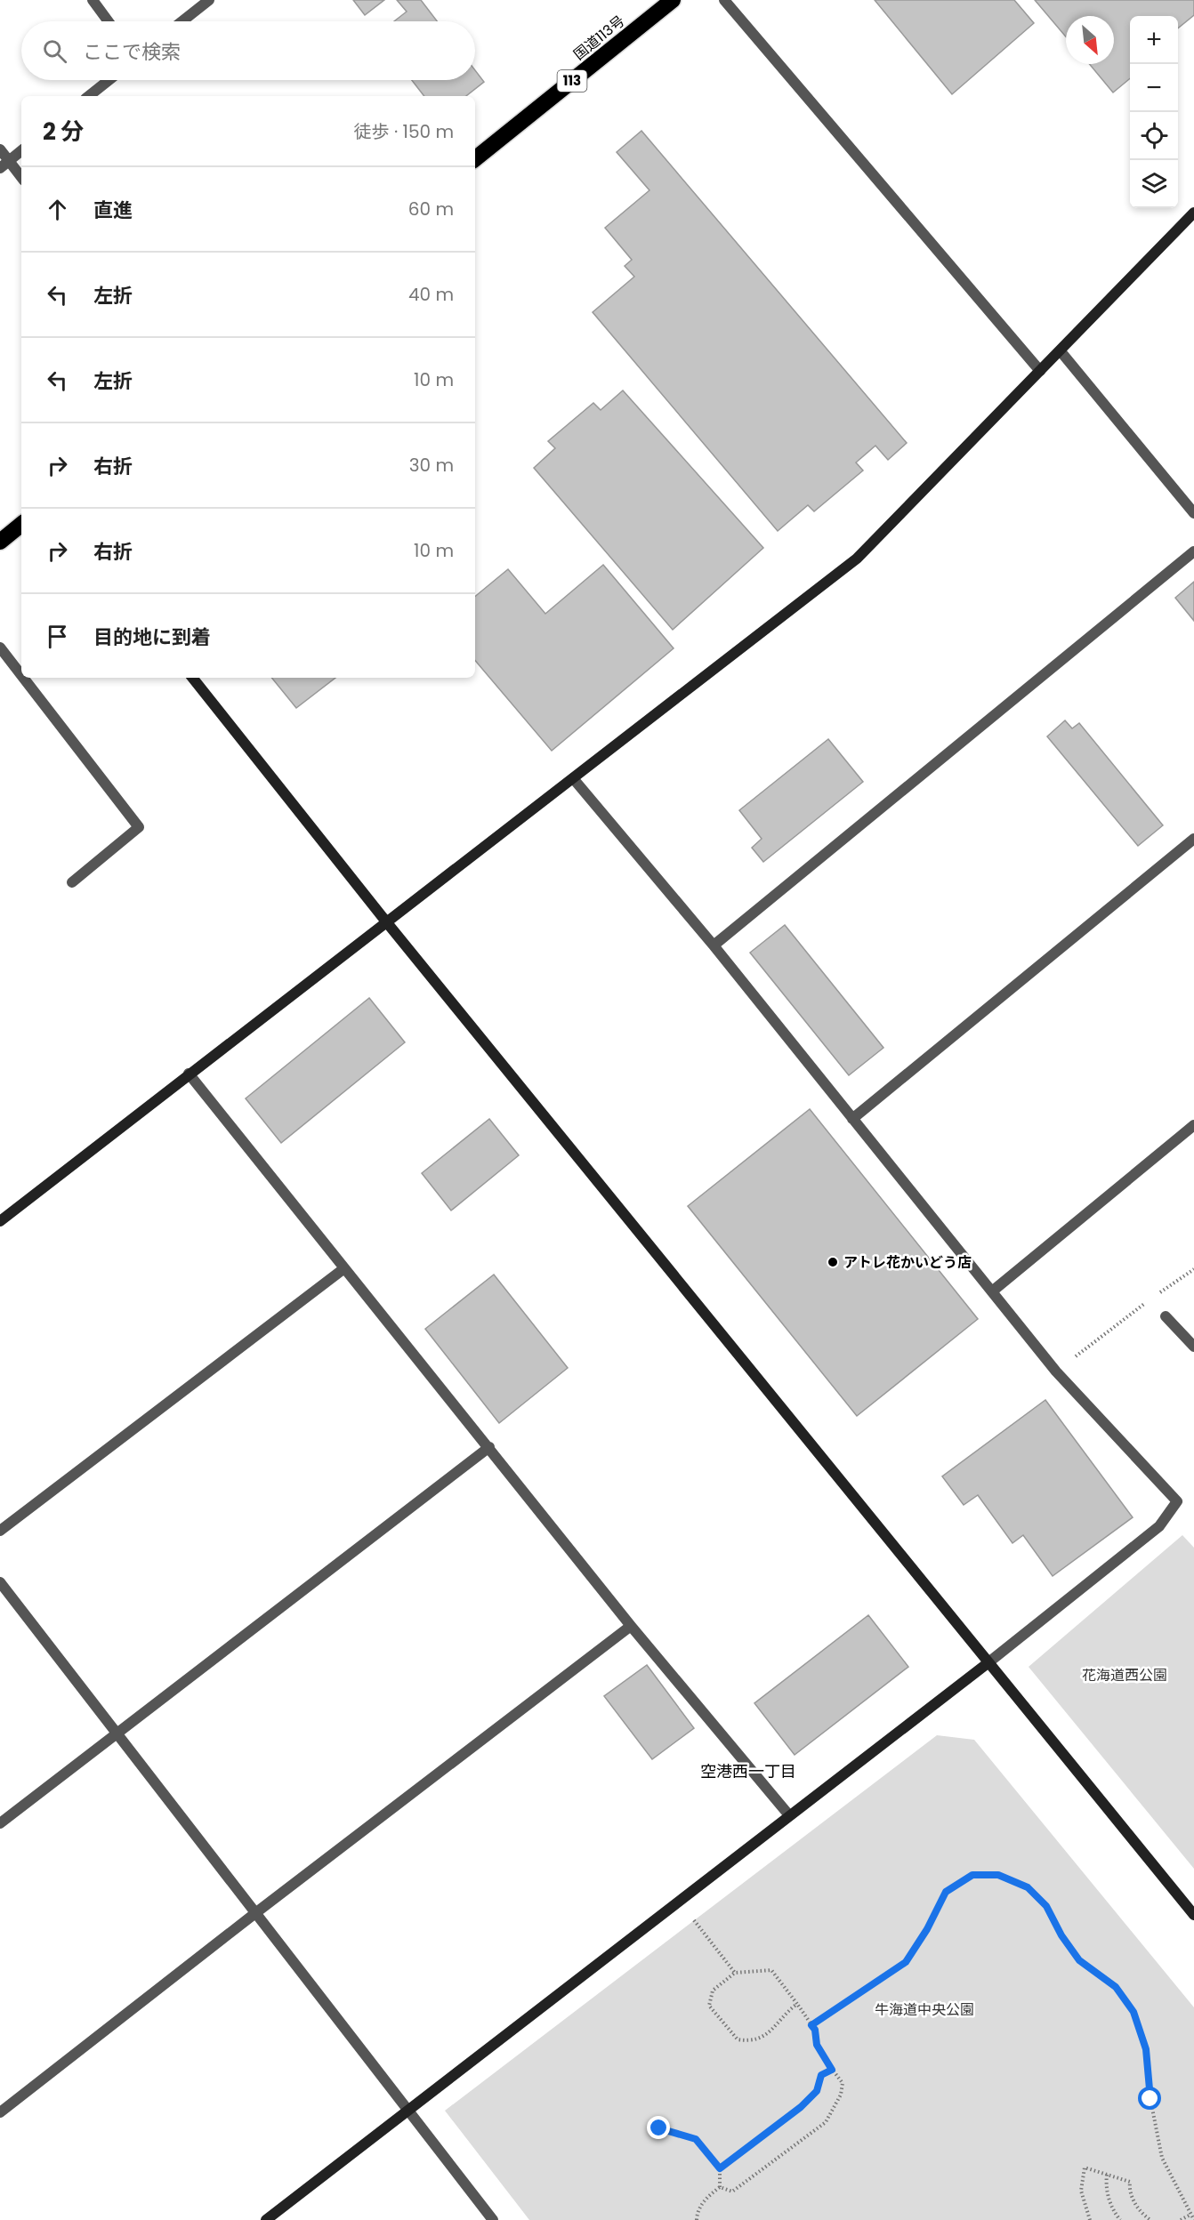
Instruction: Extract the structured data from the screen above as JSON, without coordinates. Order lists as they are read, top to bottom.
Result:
{
  "streets": {
    "highway": ["国道113号", "113"]
  },
  "districts": ["空港西一丁目"],
  "parks": ["花海道西公園", "牛海道中央公園"],
  "places": ["アトレ花かいどう店"],
  "north": "bottom right",
  "page": {
    "map_buttons": ["+", "−"],
    "search": "ここで検索",
    "heading": ["2 分", "徒歩 · 150 m"],
    "list": [
      ["直進", "60 m"],
      ["左折", "40 m"],
      ["左折", "10 m"],
      ["右折", "30 m"],
      ["右折", "10 m"],
      "目的地に到着"
    ]
  }
}
